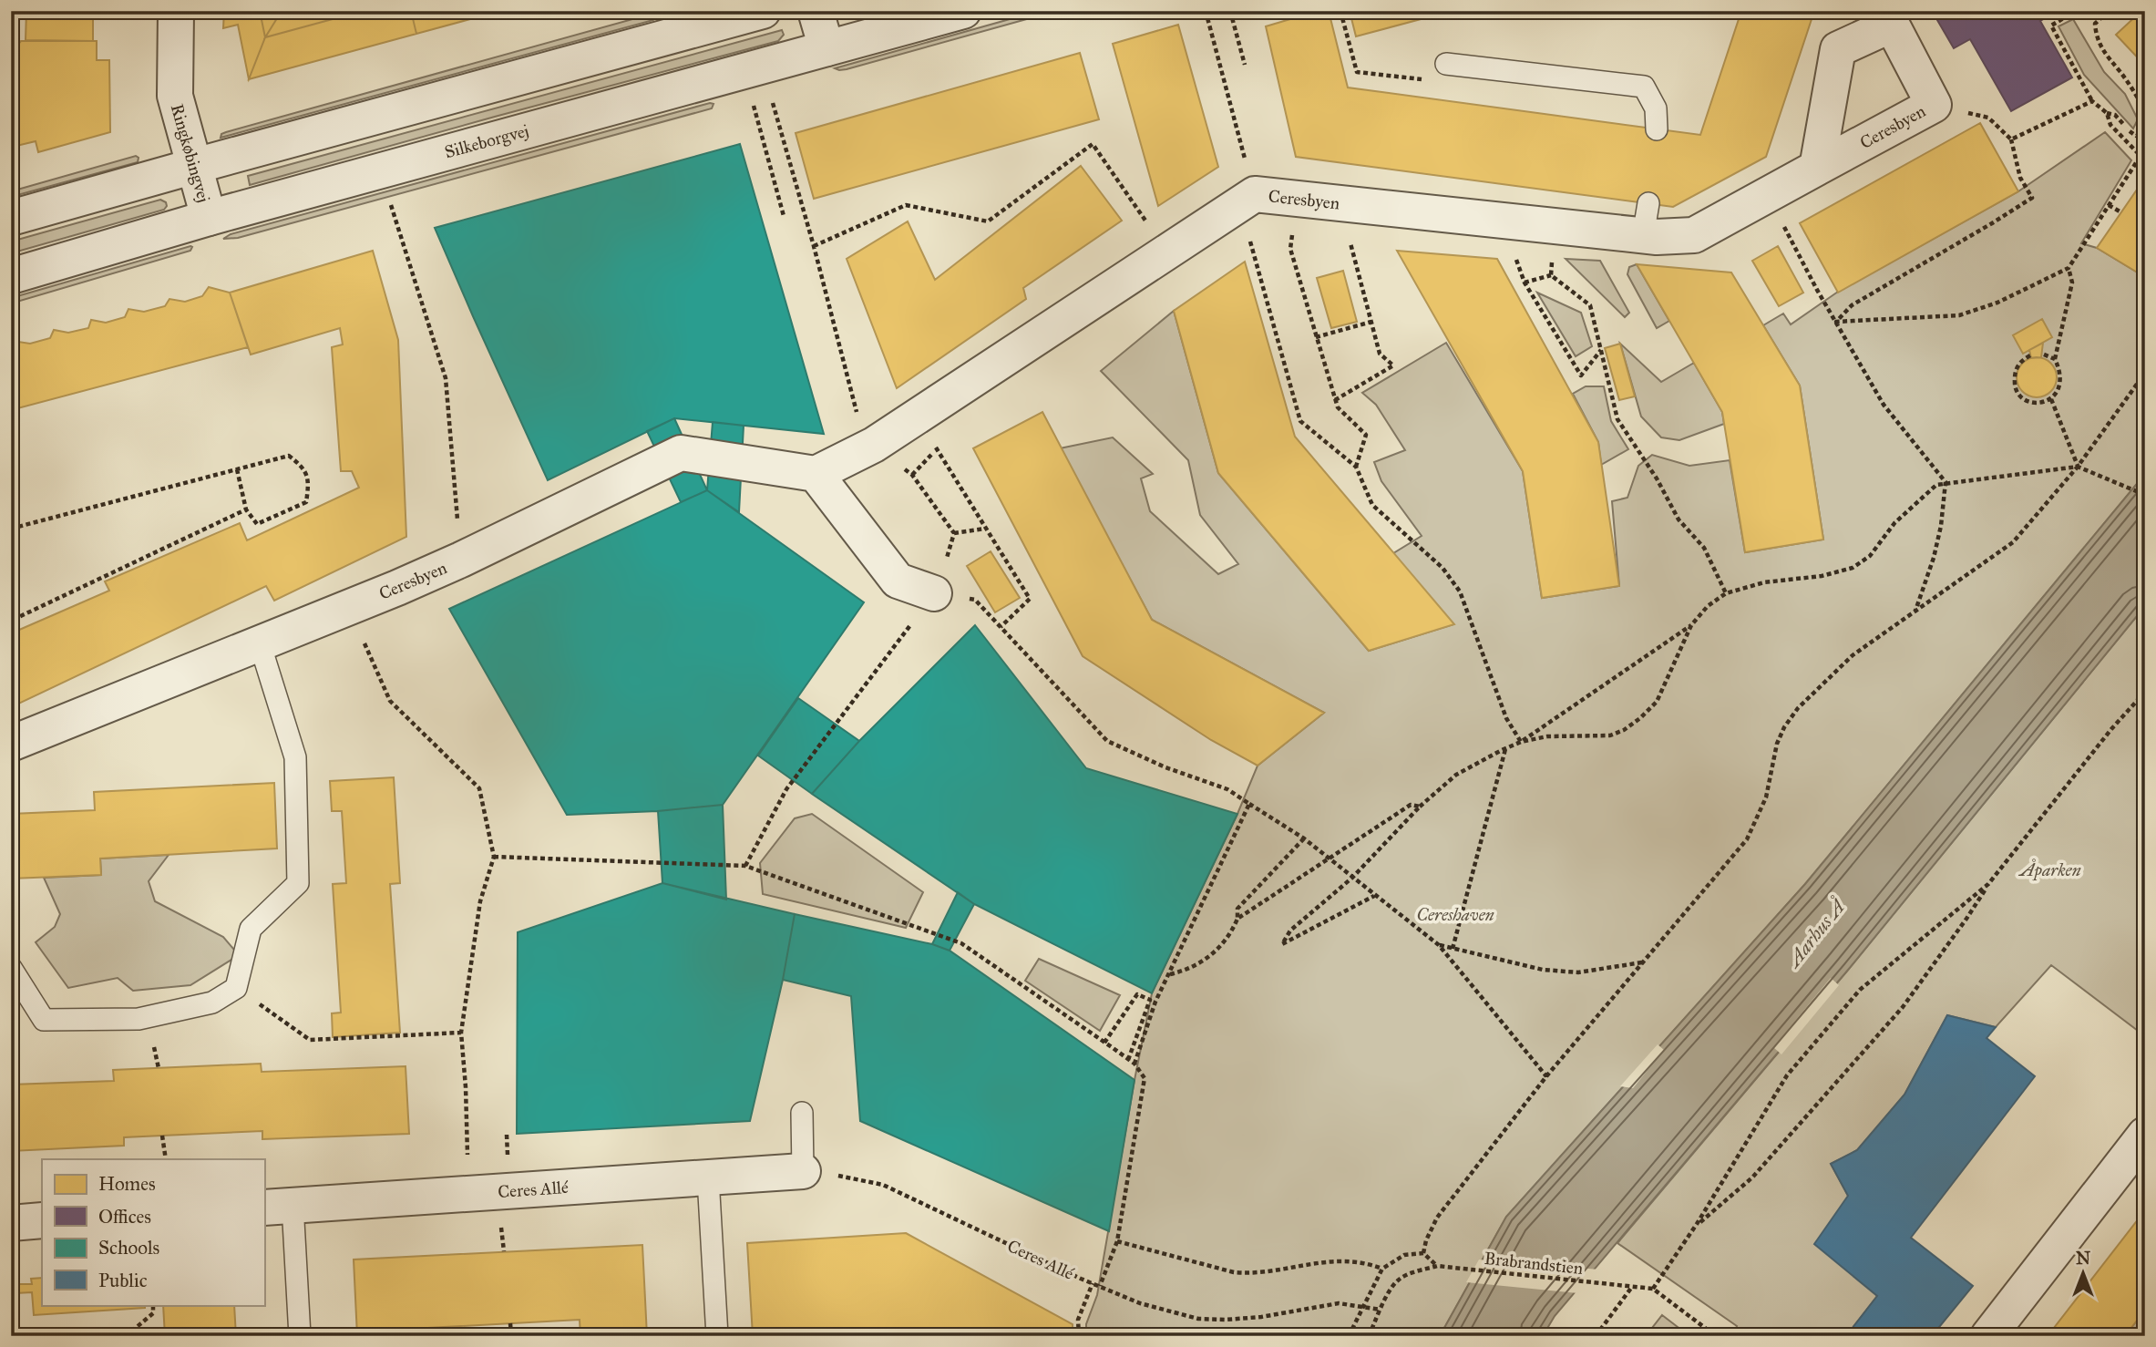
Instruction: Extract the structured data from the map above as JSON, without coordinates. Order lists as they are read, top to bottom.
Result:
{
  "streets": {
    "street": [
      "Ceresbyen",
      "Silkeborgvej",
      "Ringkøbingvej",
      "Ceres Allé"
    ],
    "path": ["Brabrandstien"]
  },
  "crossings": [
    ["Silkeborgvej", "Ringkøbingvej"],
    ["Ceres Allé", "Brabrandstien"]
  ],
  "water": ["Aarhus Å"],
  "parks": ["Åparken", "Cereshaven"],
  "legend": [
    "Homes",
    "Offices",
    "Schools",
    "Public"
  ],
  "north": "top"
}
